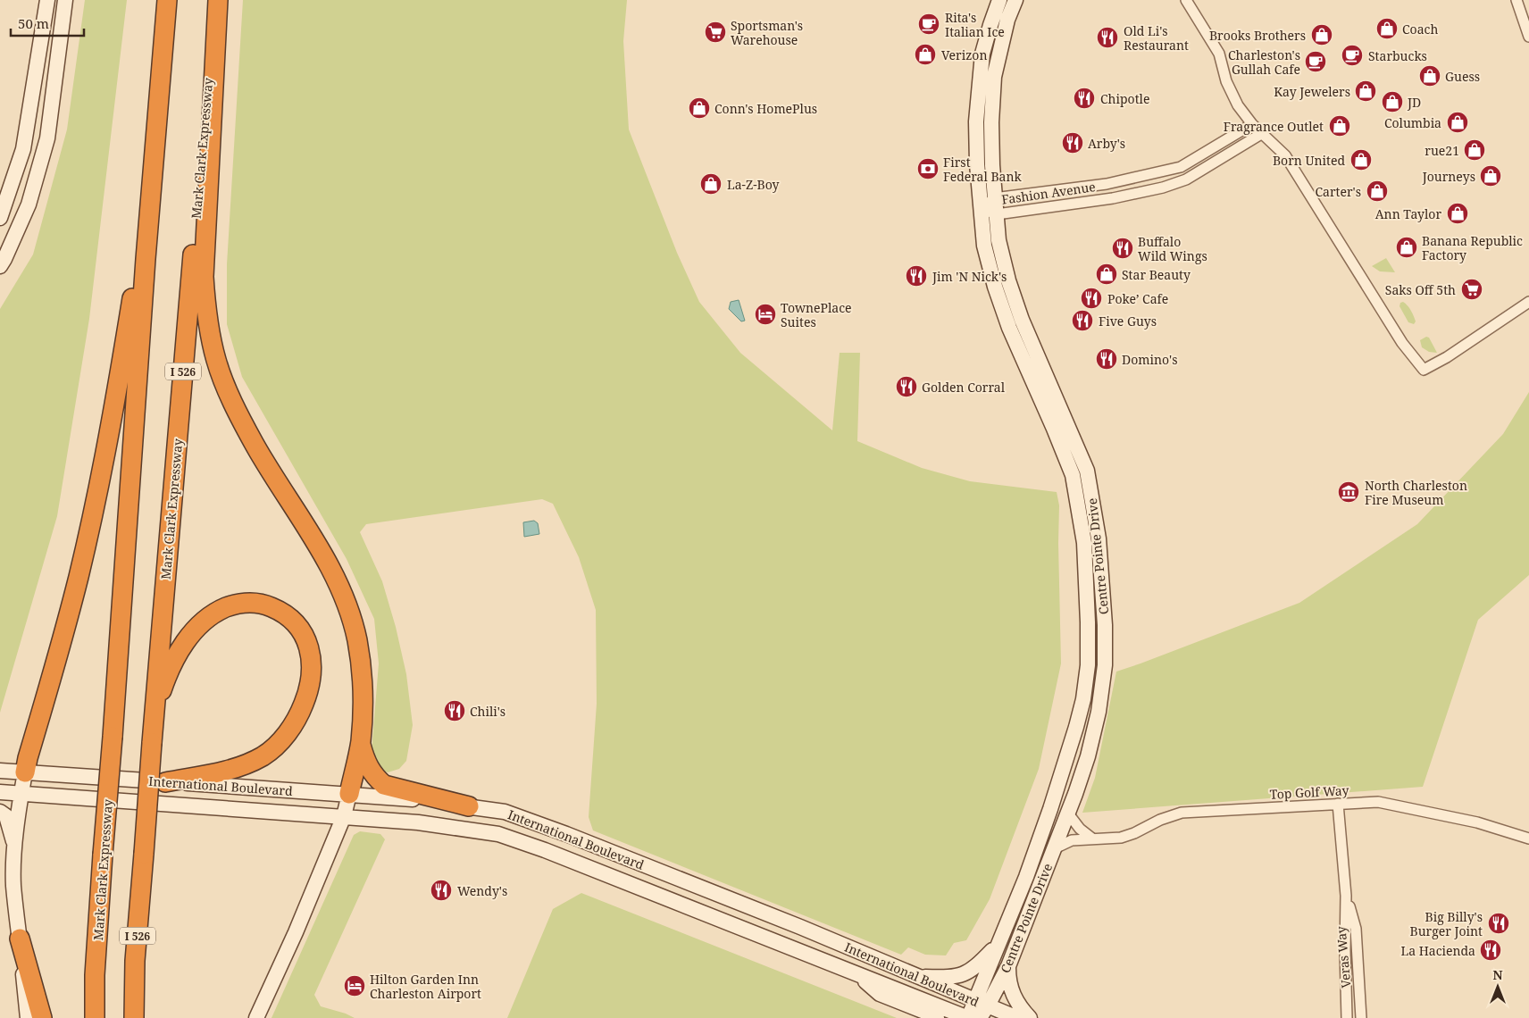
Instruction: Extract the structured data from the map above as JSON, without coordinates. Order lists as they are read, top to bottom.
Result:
{
  "streets": {
    "highway": ["Mark Clark Expressway", "I 526"],
    "main road": ["Centre Pointe Drive", "International Boulevard"],
    "street": ["Fashion Avenue", "Top Golf Way", "Veras Way"]
  },
  "crossings": [
    ["Fashion Avenue", "Centre Pointe Drive"],
    ["Centre Pointe Drive", "International Boulevard"],
    ["Centre Pointe Drive", "Top Golf Way"],
    ["Top Golf Way", "Veras Way"]
  ],
  "places": {
    "cafe": ["Rita's Italian Ice", "Starbucks", "Charleston's Gullah Cafe"],
    "shop": [
      "Coach",
      "Brooks Brothers",
      "Verizon",
      "Guess",
      "Kay Jewelers",
      "JD",
      "Conn's HomePlus",
      "Columbia",
      "Fragrance Outlet",
      "rue21",
      "Born United",
      "Journeys",
      "La-Z-Boy",
      "Carter's",
      "Ann Taylor",
      "Banana Republic Factory",
      "Star Beauty"
    ],
    "supermarket": ["Sportsman's Warehouse", "Saks Off 5th"],
    "restaurant": [
      "Old Li's Restaurant",
      "Chipotle",
      "Arby's",
      "Buffalo Wild Wings",
      "Jim 'N Nick's",
      "Poke’ Cafe",
      "Five Guys",
      "Domino's",
      "Golden Corral",
      "Chili's",
      "Wendy's",
      "Big Billy's Burger Joint",
      "La Hacienda"
    ],
    "bank": ["First Federal Bank"],
    "hotel": ["TownePlace Suites", "Hilton Garden Inn Charleston Airport"],
    "museum": ["North Charleston Fire Museum"]
  },
  "scale_bar": "50 m",
  "north": "top"
}
